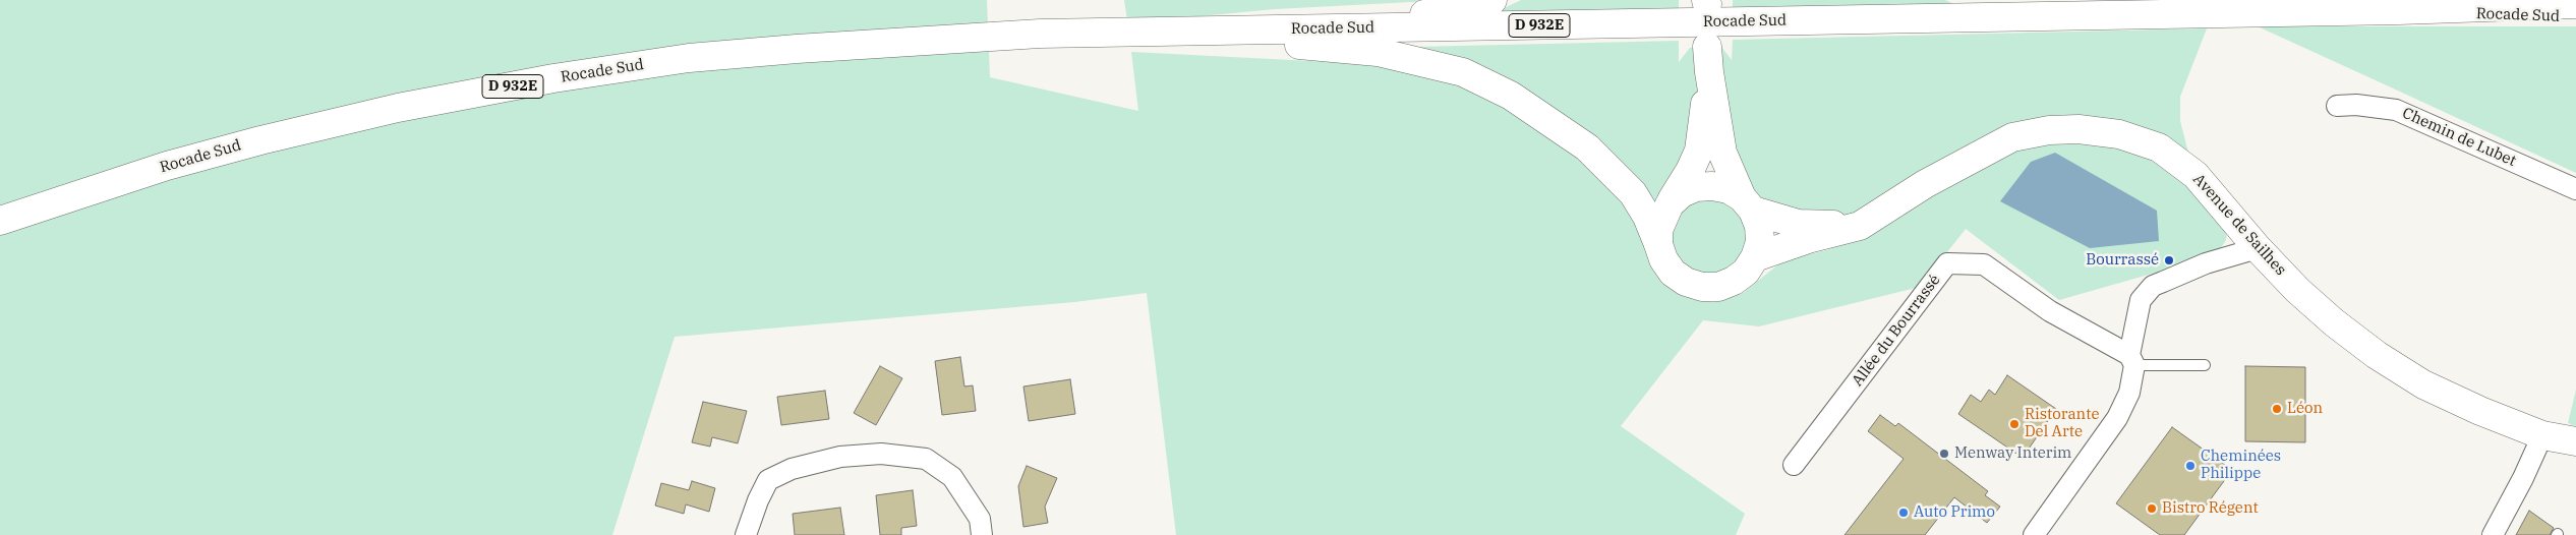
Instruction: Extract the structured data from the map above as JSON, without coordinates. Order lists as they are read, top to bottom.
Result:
{
  "streets": {
    "main road": ["Rocade Sud", "D 932E", "Avenue de Sailhes"],
    "street": ["Chemin de Lubet", "Allée du Bourrassé"]
  },
  "places": [
    "Bourrassé",
    "Léon",
    "Ristorante Del Arte",
    "Menway Interim",
    "Cheminées Philippe",
    "Bistro Régent",
    "Auto Primo"
  ]
}
